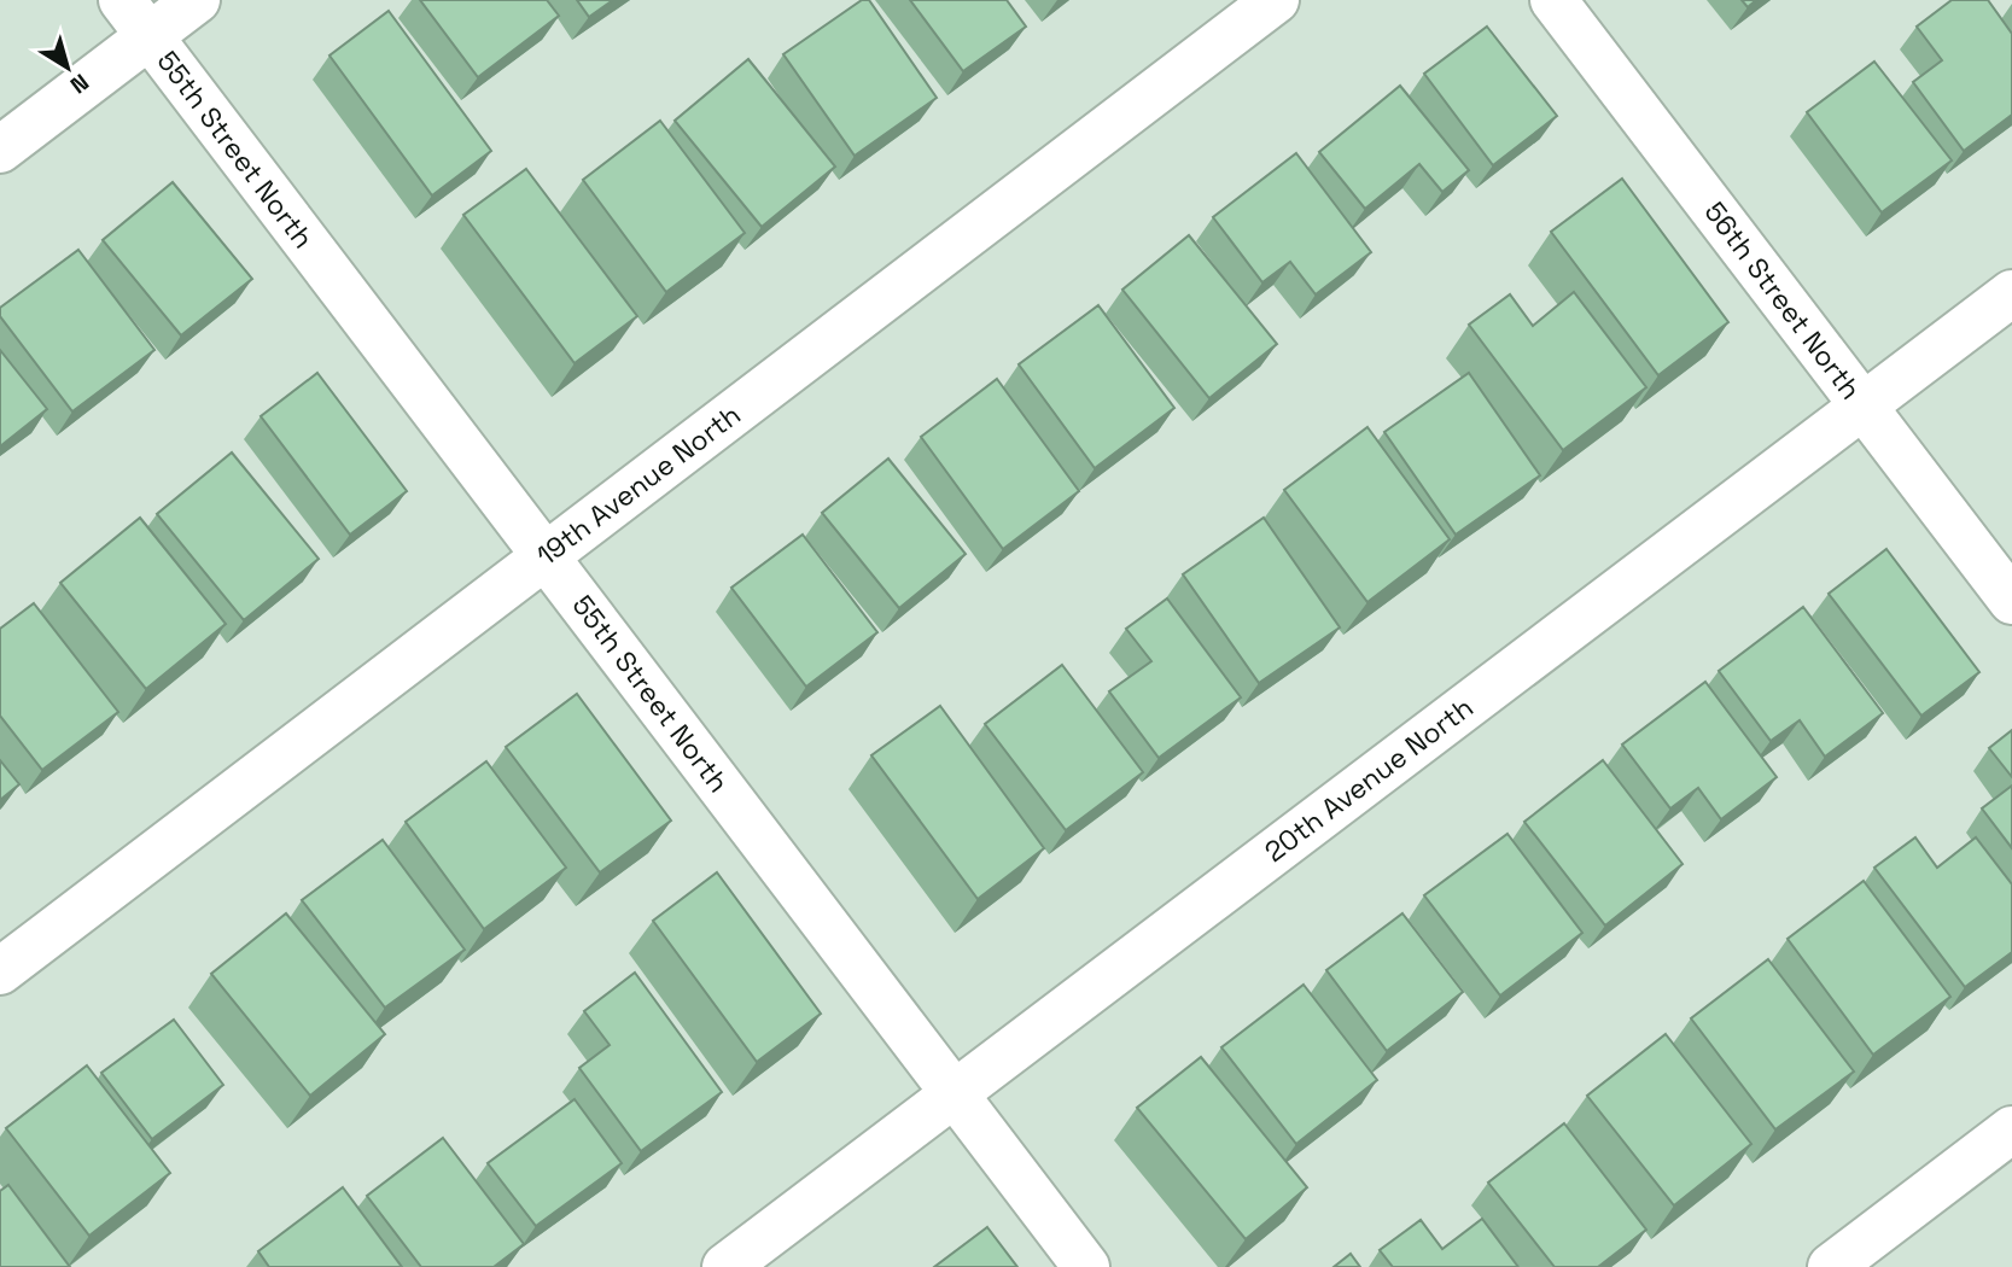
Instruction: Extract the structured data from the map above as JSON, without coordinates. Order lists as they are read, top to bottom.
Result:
{
  "streets": {
    "street": [
      "55th Street North",
      "56th Street North",
      "19th Avenue North",
      "20th Avenue North"
    ]
  },
  "crossings": [
    ["55th Street North", "19th Avenue North"],
    ["55th Street North", "20th Avenue North"],
    ["56th Street North", "20th Avenue North"]
  ],
  "north": "bottom right"
}
